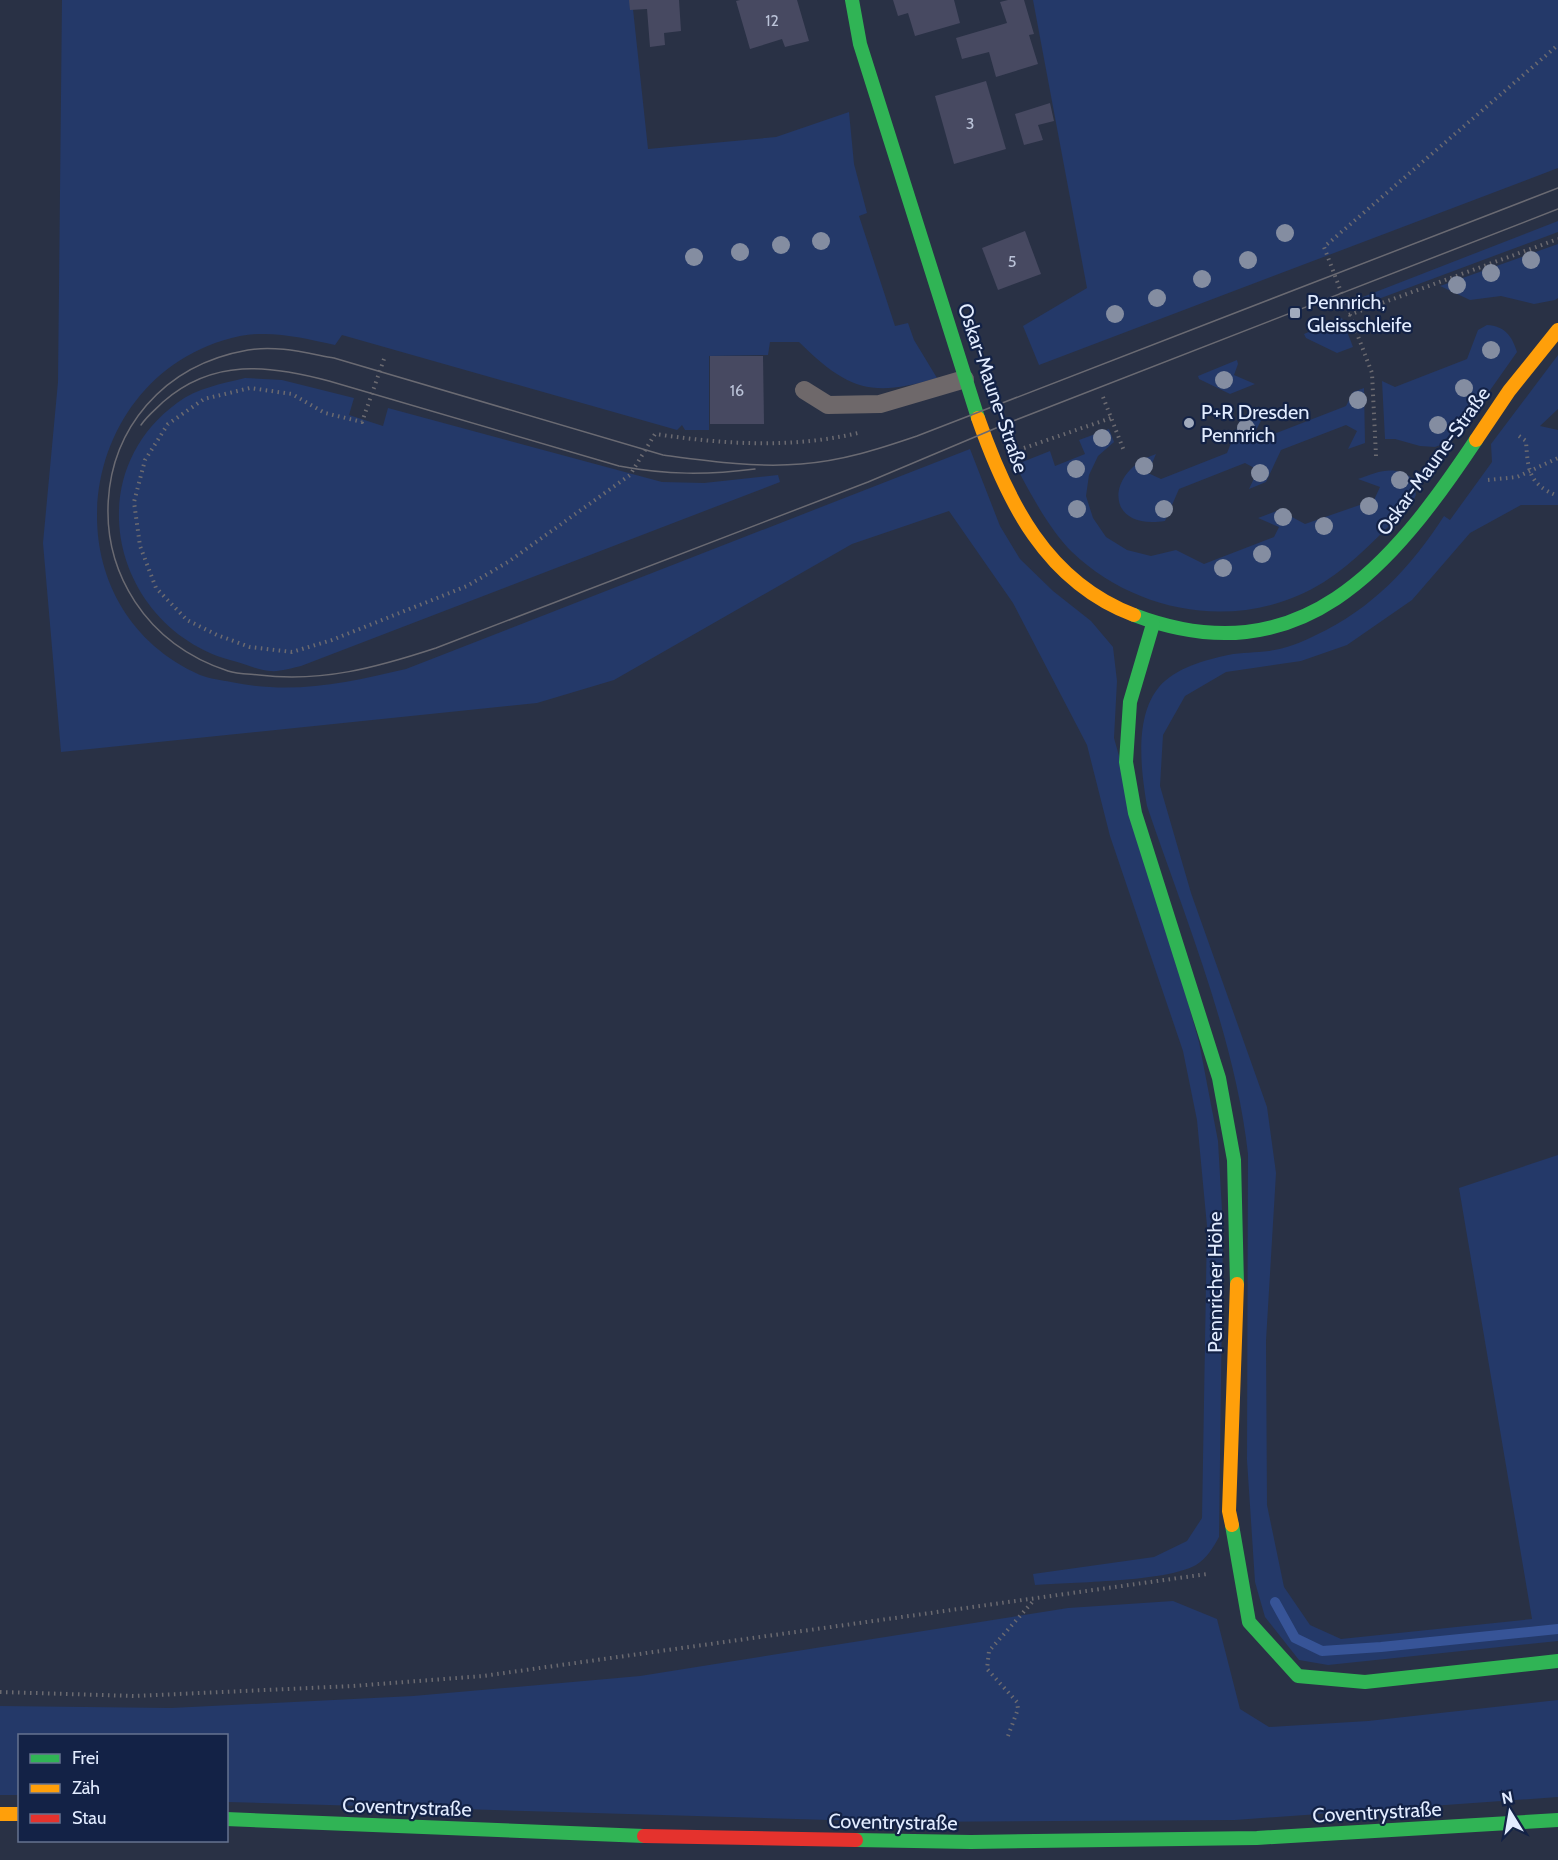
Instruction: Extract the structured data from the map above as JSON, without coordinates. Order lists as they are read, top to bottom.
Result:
{
  "streets": {
    "main road": ["Oskar-Maune-Straße", "Pennricher Höhe", "Coventrystraße"]
  },
  "crossings": [
    ["Oskar-Maune-Straße", "Pennricher Höhe"]
  ],
  "places": {
    "transit": ["Pennrich, Gleisschleife"],
    "other": ["P+R Dresden Pennrich"]
  },
  "house_numbers": [
    "12",
    "3",
    "5",
    "16"
  ],
  "legend": ["Frei", "Zäh", "Stau"],
  "north": "top"
}
